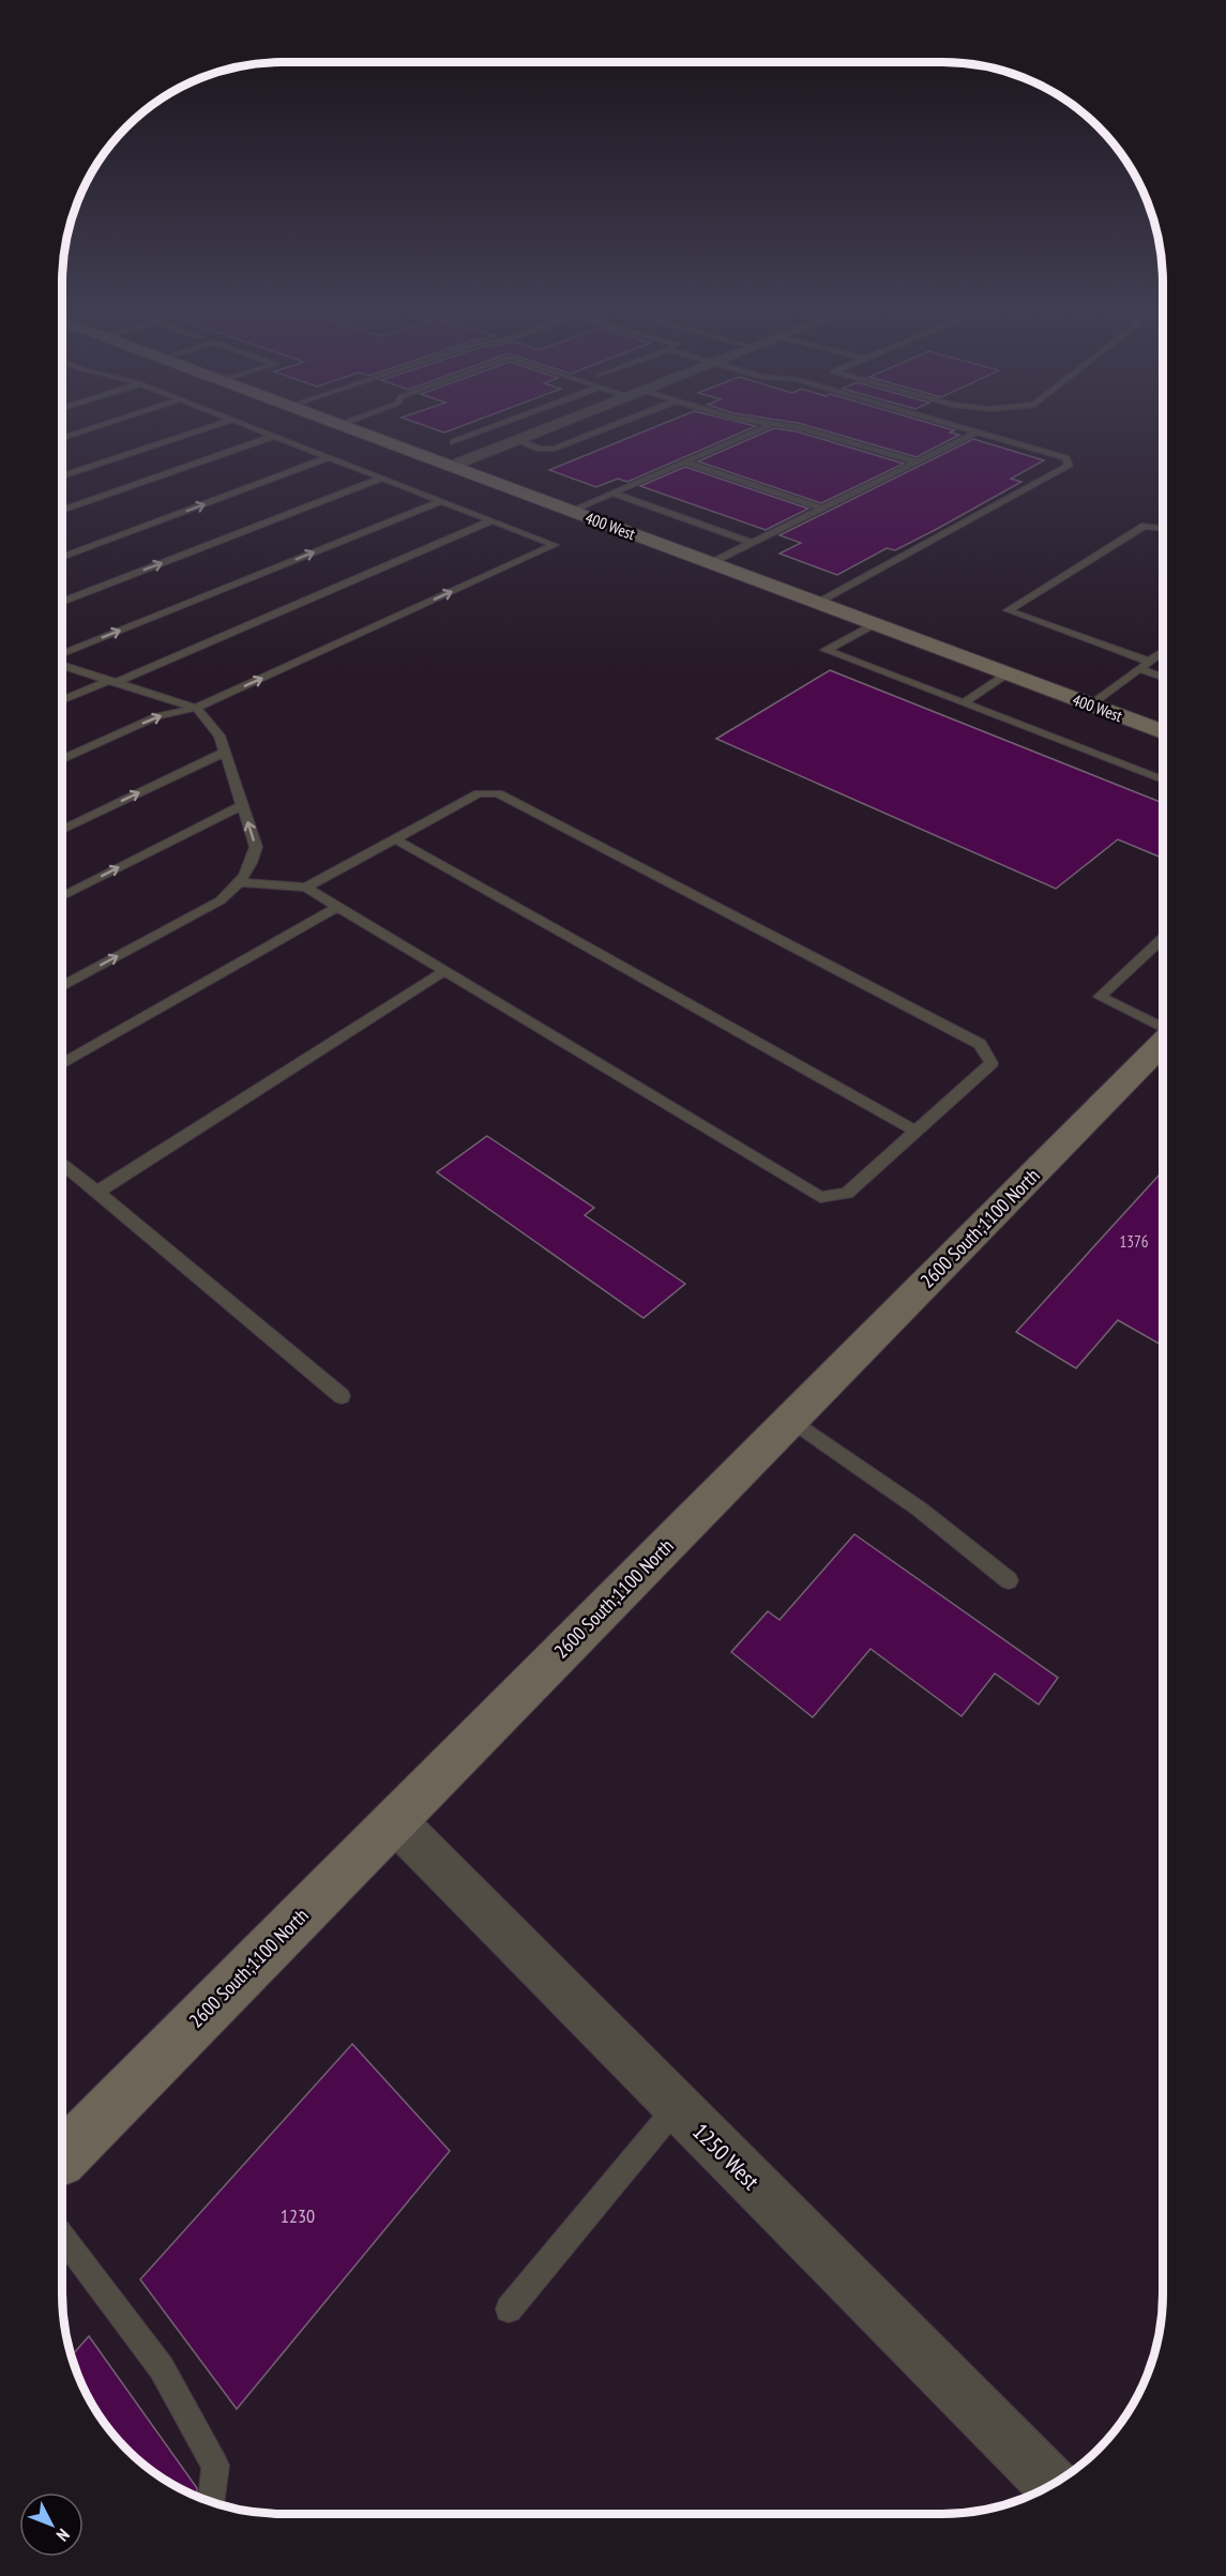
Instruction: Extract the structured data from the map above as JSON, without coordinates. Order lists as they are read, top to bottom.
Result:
{
  "streets": {
    "street": ["400 West", "2600 South;1100 North", "1250 West"]
  },
  "crossings": [
    ["2600 South;1100 North", "1250 West"]
  ],
  "house_numbers": ["1376", "1230"],
  "north": "bottom right"
}
